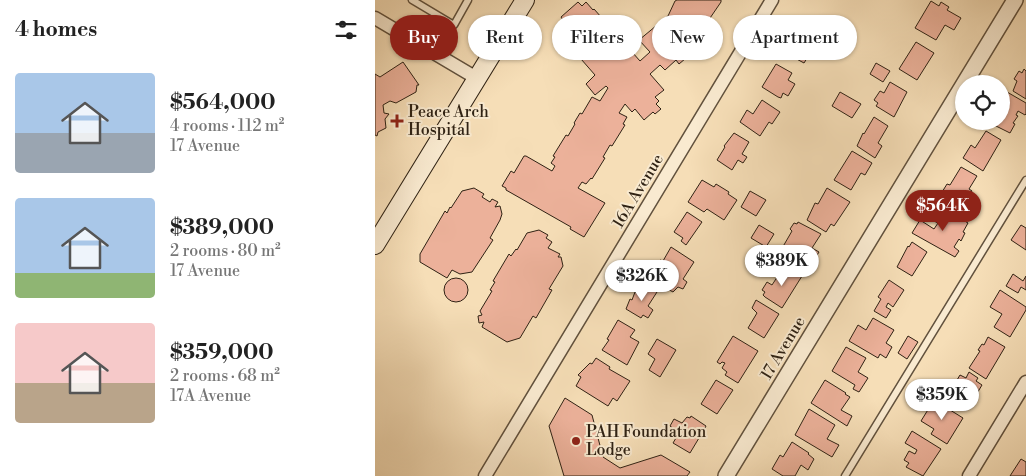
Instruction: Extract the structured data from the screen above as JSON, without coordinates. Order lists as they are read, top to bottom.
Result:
{
  "streets": {
    "street": ["16A Avenue", "17 Avenue"]
  },
  "places": {
    "health": ["Peace Arch Hospital"],
    "other": ["PAH Foundation Lodge"]
  },
  "page": {
    "heading": "4 homes",
    "chip": [
      "Buy",
      "Rent",
      "Filters",
      "New",
      "Apartment"
    ],
    "list": [
      {
        "name": "$564,000",
        "note": "4 rooms · 112 m² · 17 Avenue"
      },
      {
        "name": "$389,000",
        "note": "2 rooms · 80 m² · 17 Avenue"
      },
      {
        "name": "$359,000",
        "note": "2 rooms · 68 m² · 17A Avenue"
      }
    ],
    "price": [
      "$564K",
      "$389K",
      "$326K",
      "$359K"
    ]
  }
}
